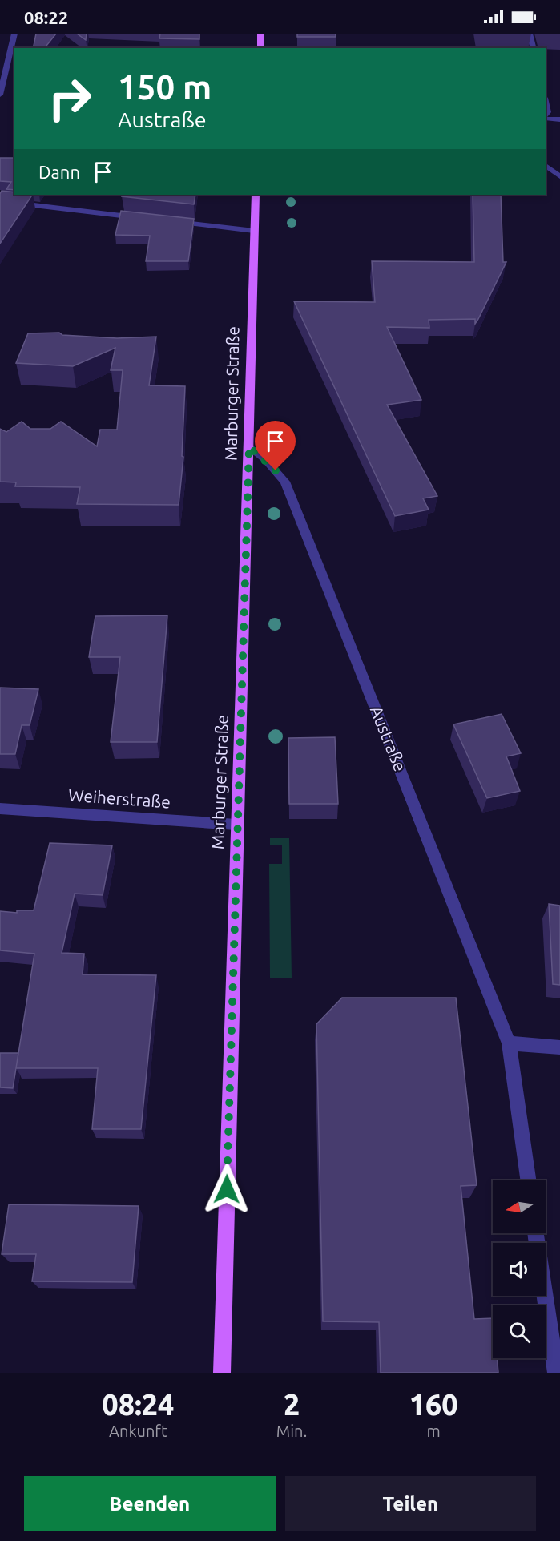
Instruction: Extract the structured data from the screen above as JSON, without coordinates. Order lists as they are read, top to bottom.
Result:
{
  "streets": {
    "main road": ["Marburger Straße"],
    "street": ["Austraße", "Weiherstraße"]
  },
  "crossings": [
    ["Marburger Straße", "Austraße"],
    ["Marburger Straße", "Weiherstraße"]
  ],
  "north": "left",
  "page": {
    "status": "08:22",
    "turn": ["150 m", "Austraße"],
    "then": "Dann",
    "eta": [
      "08:24",
      "Ankunft",
      "2",
      "Min.",
      "160",
      "m"
    ],
    "buttons": ["Beenden", "Teilen"]
  }
}
